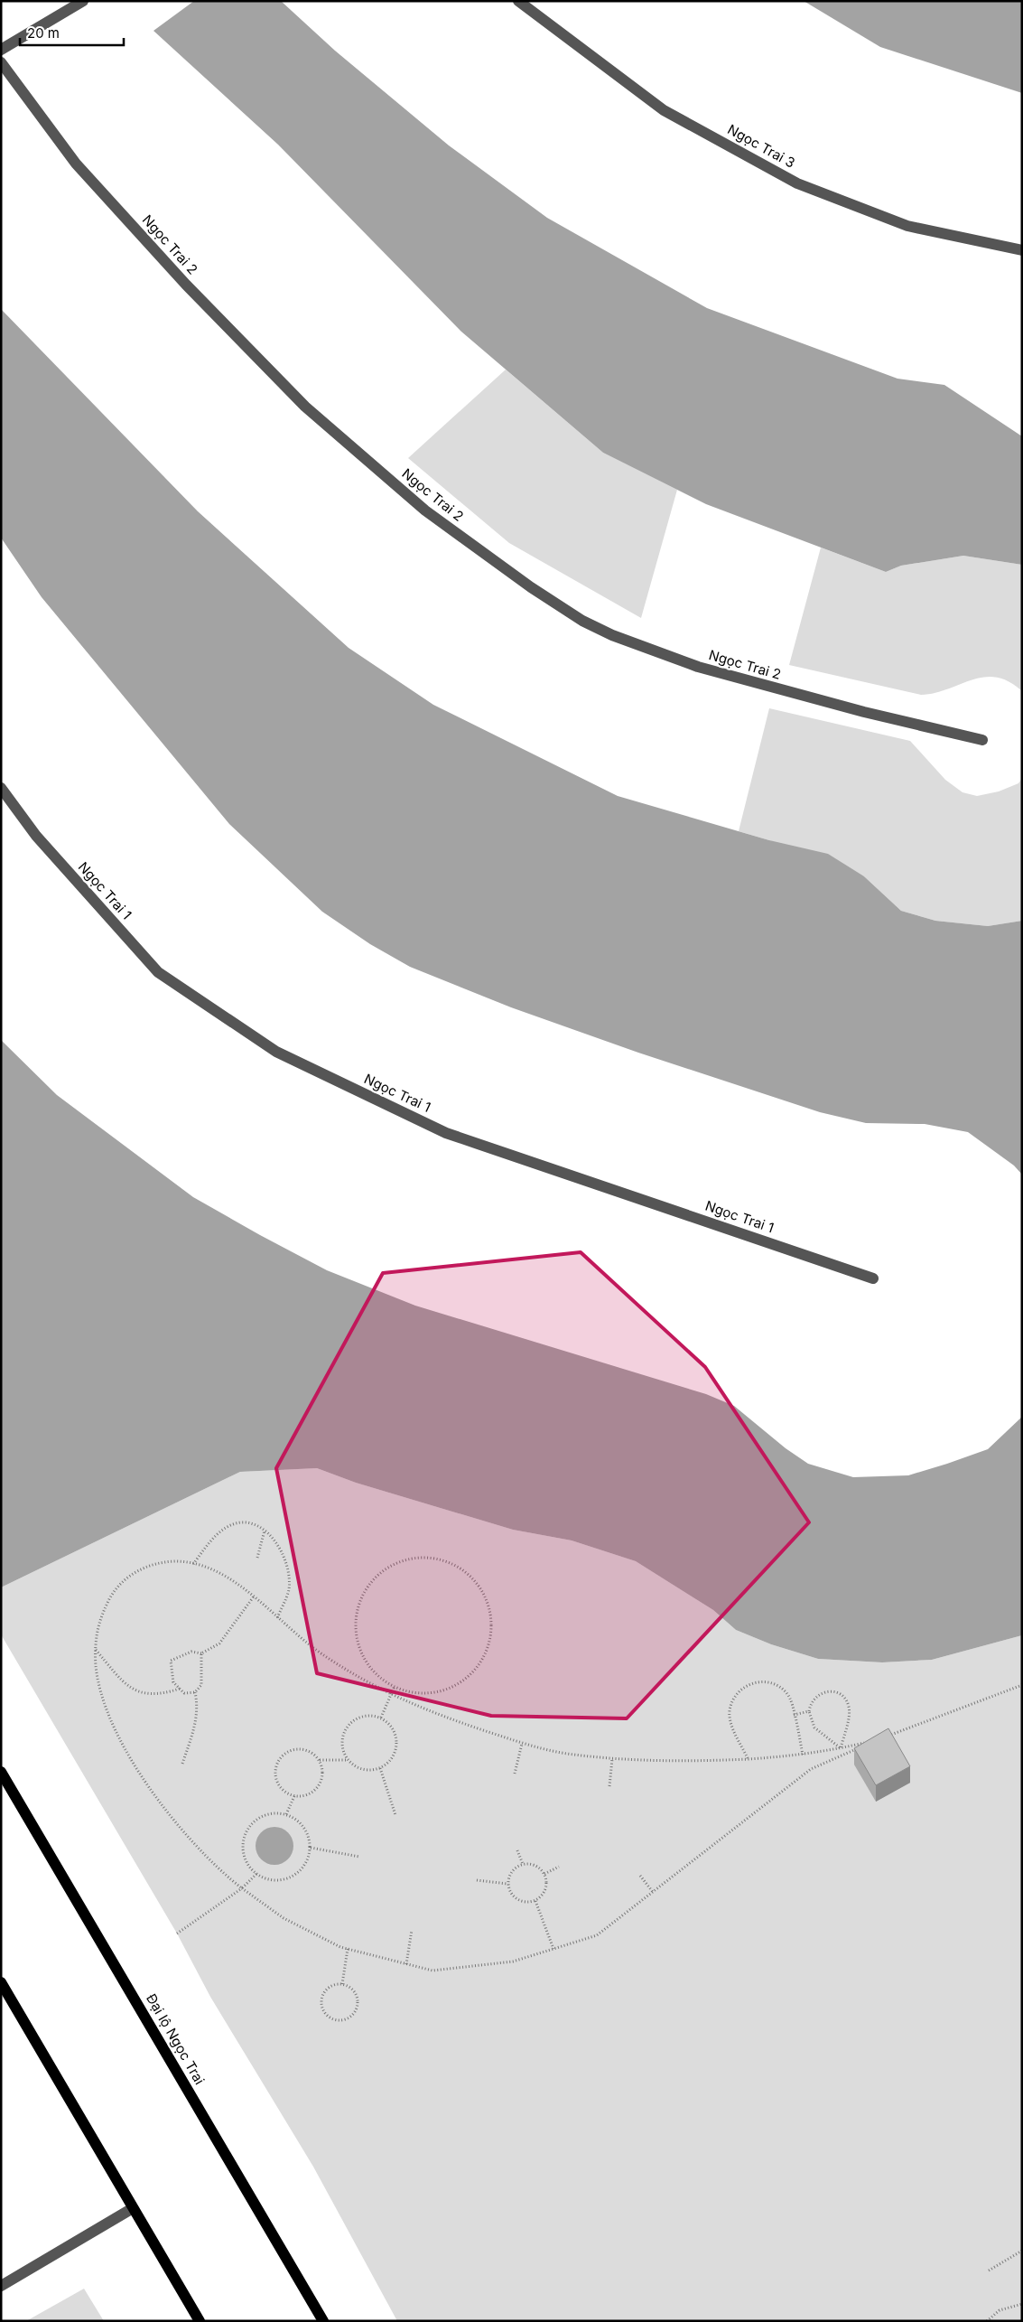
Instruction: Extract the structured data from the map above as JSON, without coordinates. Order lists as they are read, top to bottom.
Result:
{
  "streets": {
    "main road": ["Đại lộ Ngọc Trai"],
    "street": ["Ngọc Trai 3", "Ngọc Trai 2", "Ngọc Trai 1"]
  },
  "scale_bar": "20 m"
}
